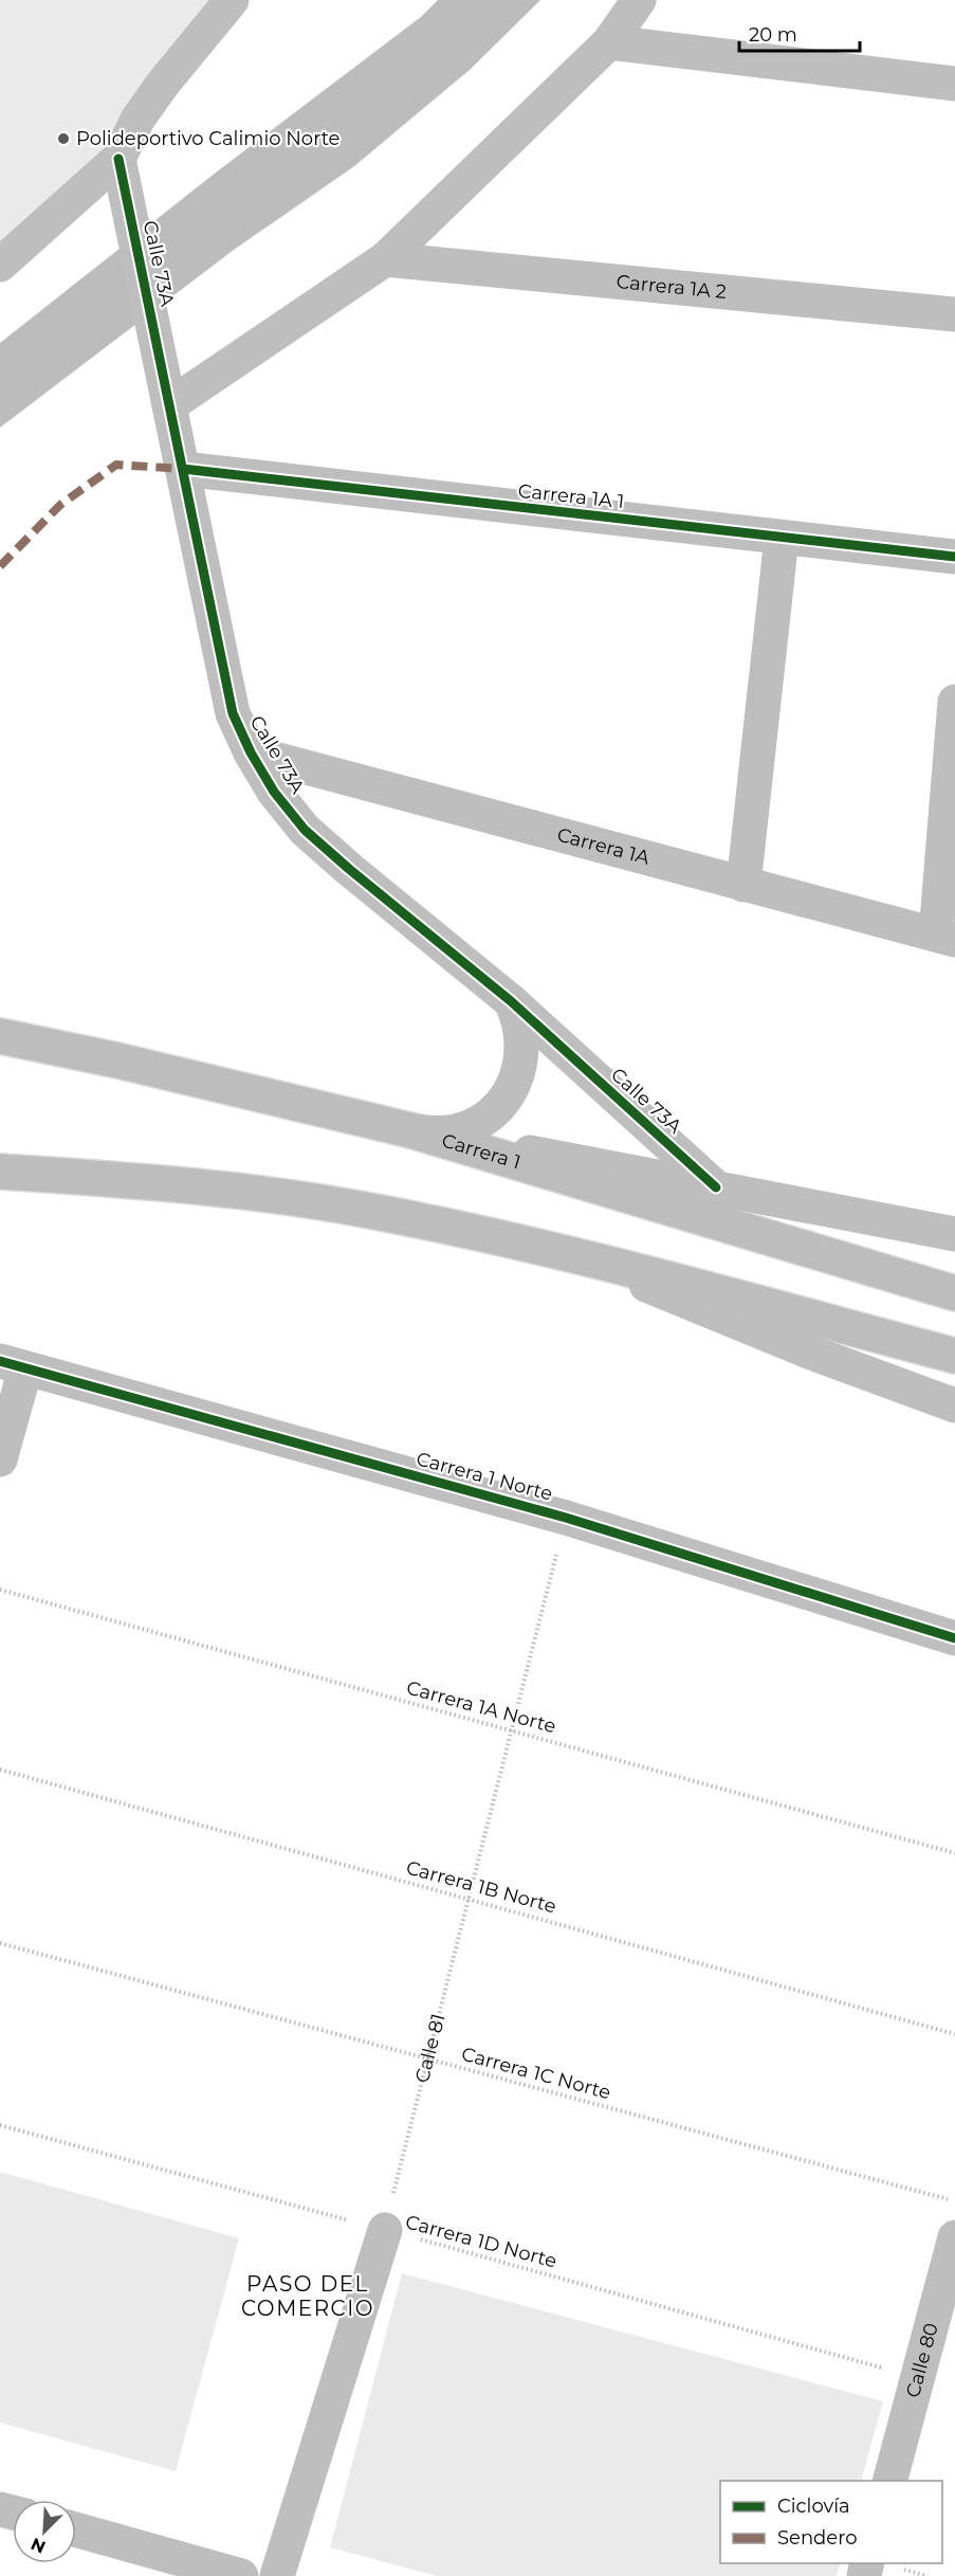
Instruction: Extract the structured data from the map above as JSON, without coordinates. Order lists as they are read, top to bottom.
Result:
{
  "streets": {
    "highway": ["Carrera 1"],
    "street": [
      "Calle 73A",
      "Carrera 1A 2",
      "Carrera 1A 1",
      "Carrera 1A",
      "Carrera 1 Norte",
      "Calle 80"
    ],
    "path": [
      "Carrera 1A Norte",
      "Carrera 1B Norte",
      "Calle 81",
      "Carrera 1C Norte",
      "Carrera 1D Norte"
    ]
  },
  "crossings": [
    ["Calle 73A", "Carrera 1A 1"],
    ["Calle 73A", "Carrera 1A"],
    ["Carrera 1 Norte", "Calle 81"],
    ["Carrera 1A Norte", "Calle 81"],
    ["Carrera 1B Norte", "Calle 81"],
    ["Calle 81", "Carrera 1C Norte"],
    ["Calle 81", "Carrera 1D Norte"],
    ["Carrera 1D Norte", "Calle 80"]
  ],
  "districts": ["PASO DEL COMERCIO"],
  "places": ["Polideportivo Calimio Norte"],
  "legend": ["Ciclovía", "Sendero"],
  "scale_bar": "20 m",
  "north": "bottom left"
}
